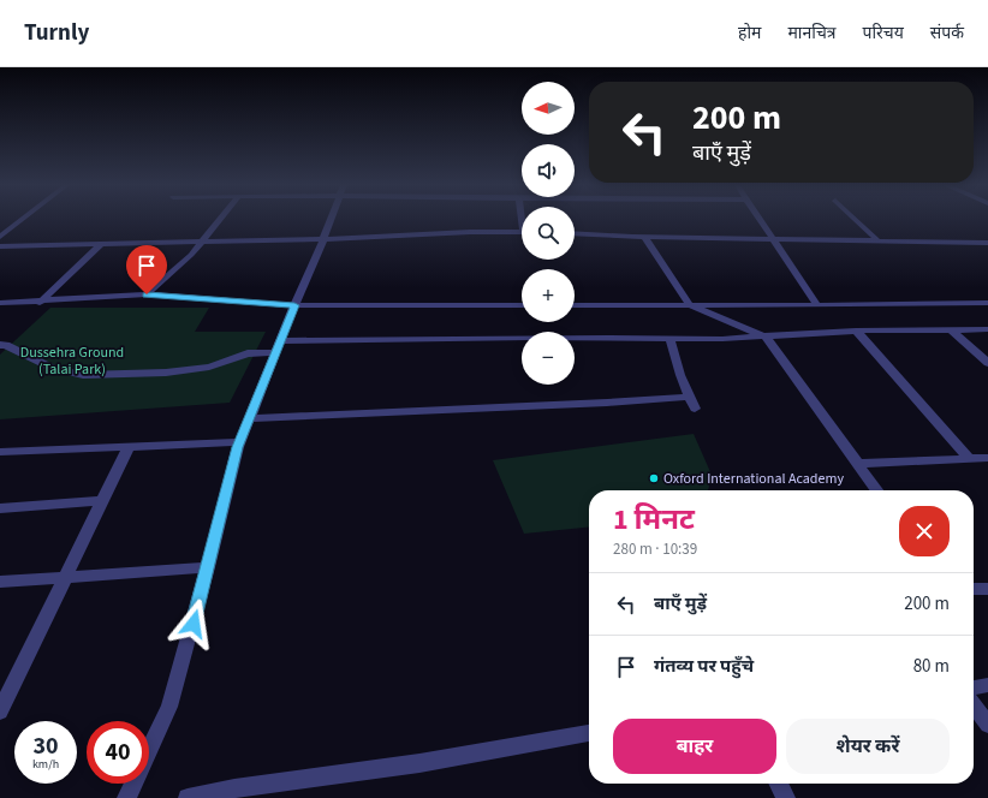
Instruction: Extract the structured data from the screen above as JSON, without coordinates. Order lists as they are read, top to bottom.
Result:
{
  "parks": ["Dussehra Ground (Talai Park)"],
  "places": ["Oxford International Academy"],
  "north": "left",
  "page": {
    "header": "Turnly",
    "nav": [
      "होम",
      "मानचित्र",
      "परिचय",
      "संपर्क"
    ],
    "map_buttons": ["+", "−"],
    "turn": ["200 m", "बाएँ मुड़ें"],
    "heading": ["1 मिनट", "280 m · 10:39"],
    "list": [
      {
        "name": "बाएँ मुड़ें",
        "value": "200 m"
      },
      {
        "name": "गंतव्य पर पहुँचे",
        "value": "80 m"
      }
    ],
    "buttons": ["बाहर", "शेयर करें"],
    "speed": "30 km/h",
    "limit": "40"
  }
}
